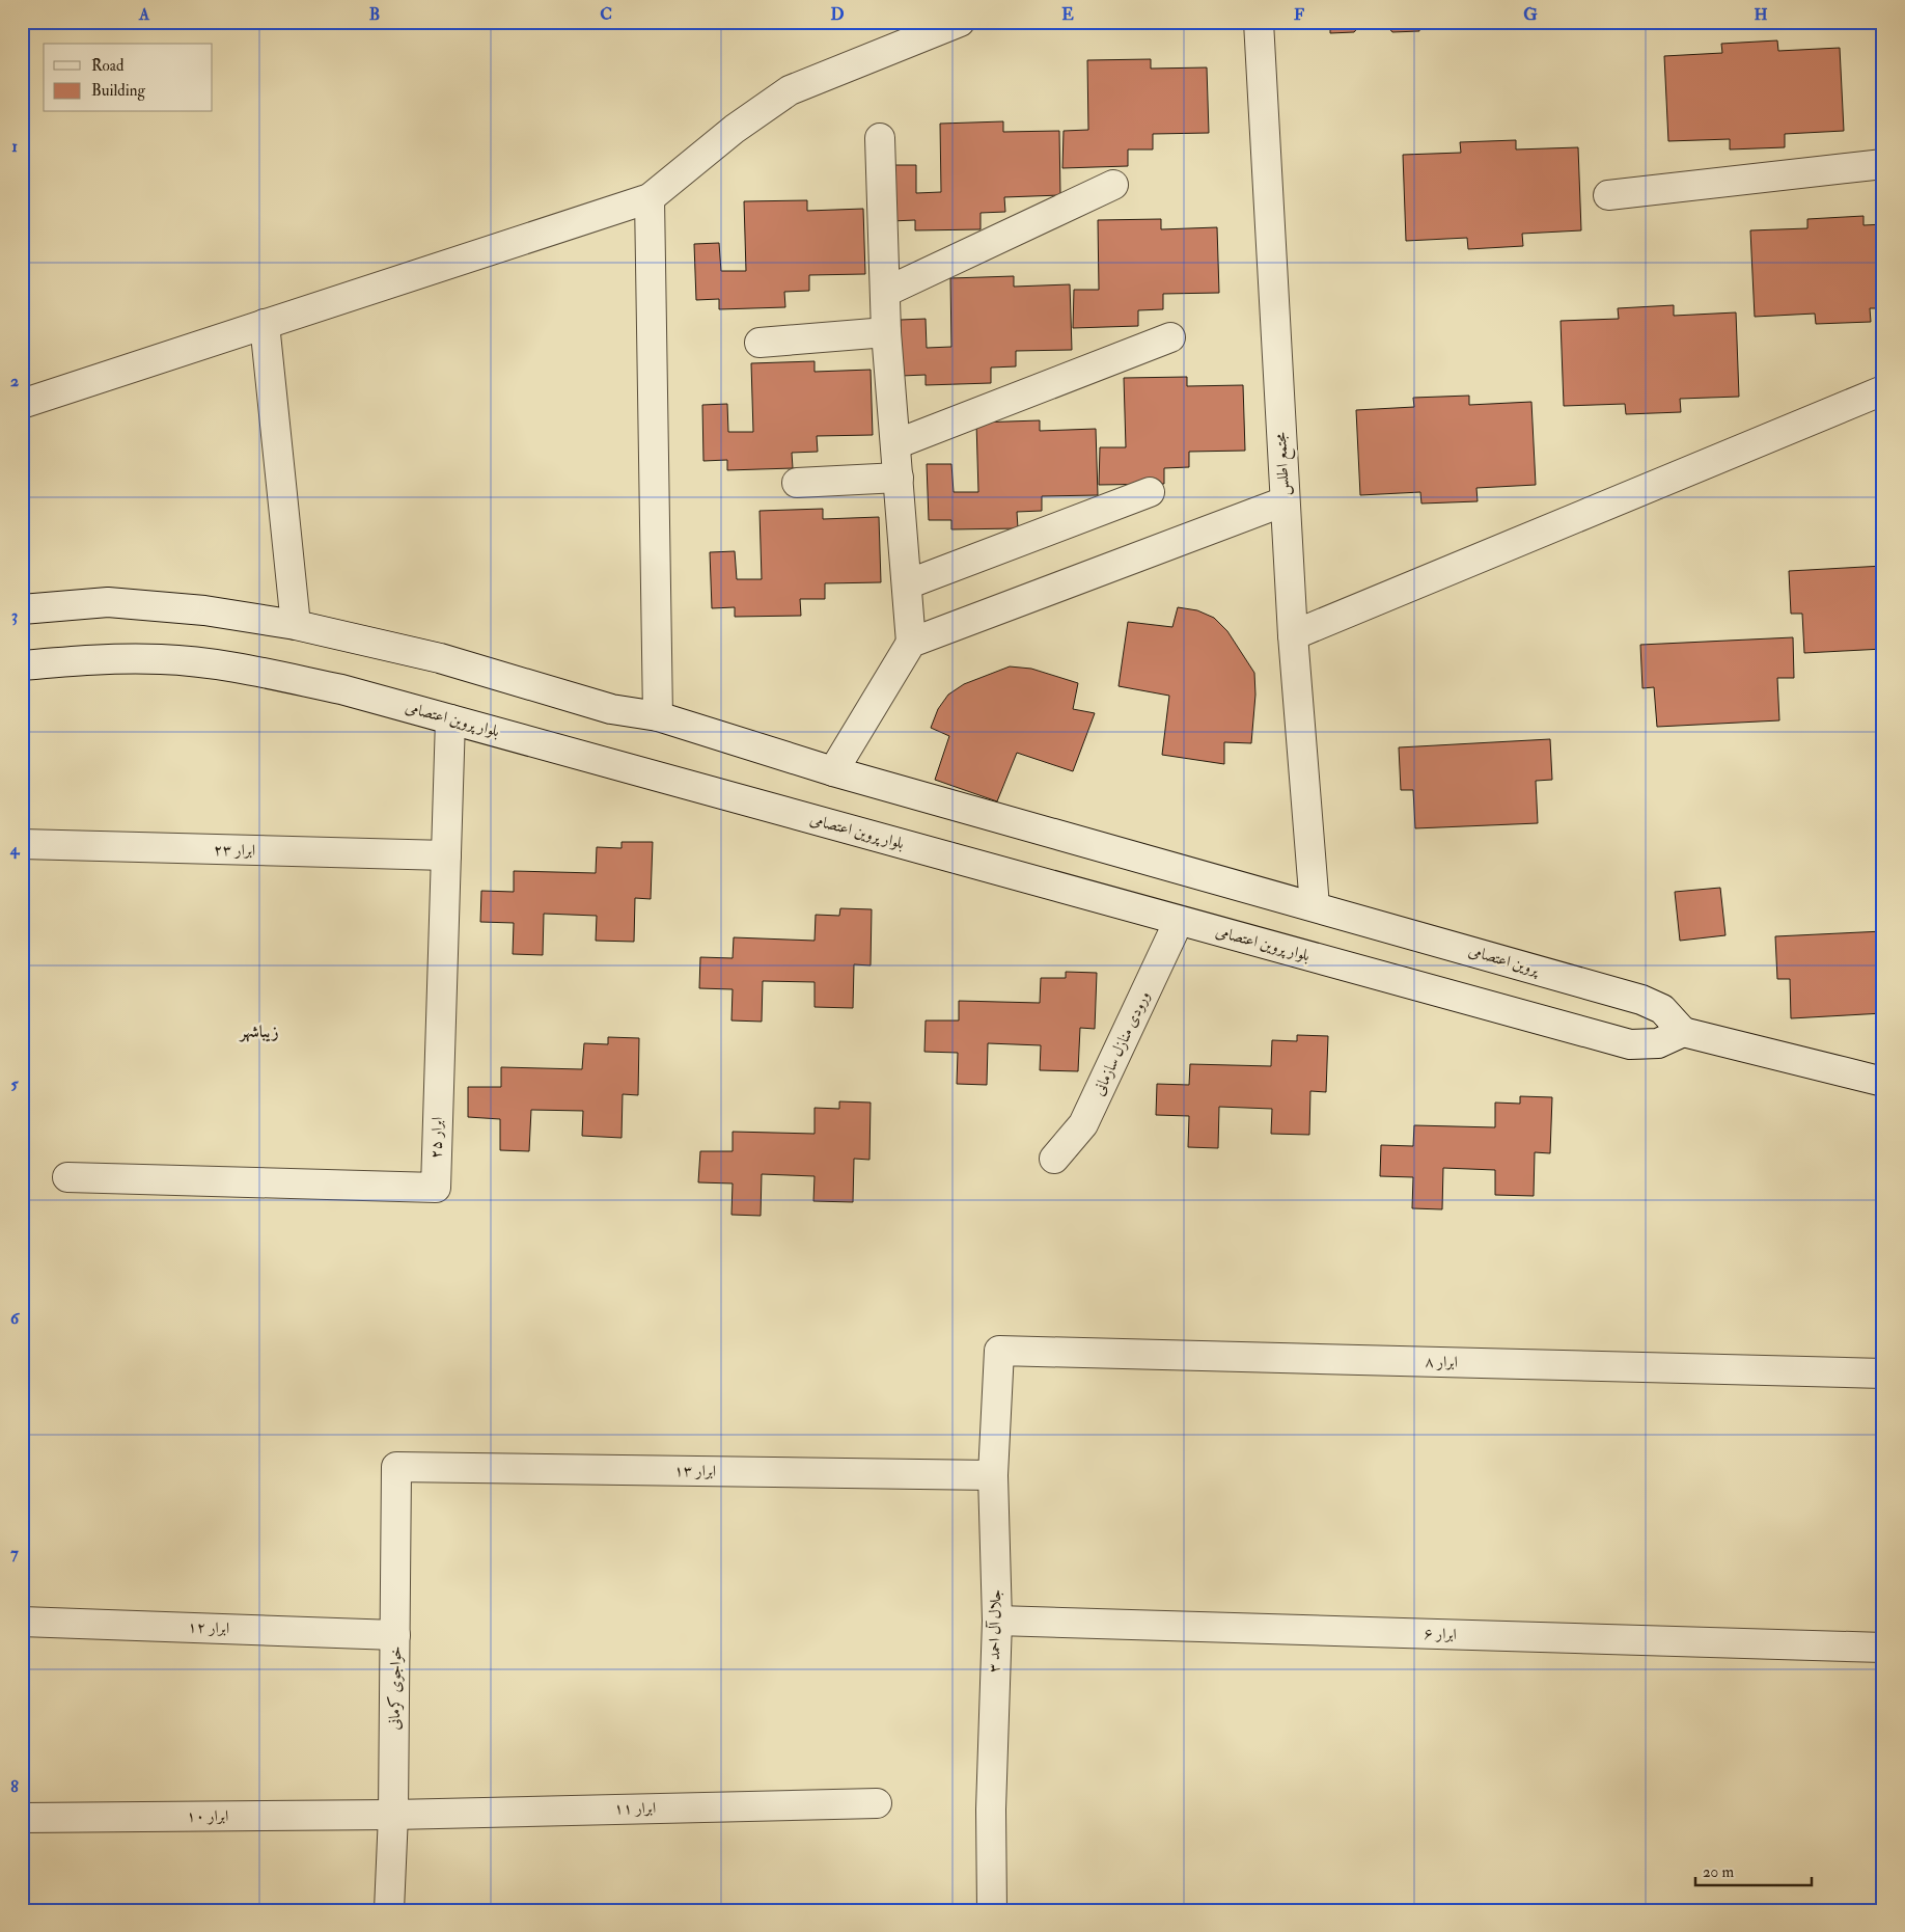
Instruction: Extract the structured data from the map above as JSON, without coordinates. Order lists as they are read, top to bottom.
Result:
{
  "streets": {
    "street": [
      "مجتمع اطلس",
      "بلوار پروین اعتصامی",
      "ابرار ۲۳",
      "پروین اعتصامی",
      "ورودی منازل سازمانی",
      "ابرار ۲۵",
      "ابرار ۸",
      "ابرار ۱۳",
      "ابرار ۱۲",
      "جلال آل احمد ۳",
      "ابرار ۶",
      "خواجوی کرمانی",
      "ابرار ۱۱",
      "ابرار ۱۰"
    ]
  },
  "crossings": [
    ["مجتمع اطلس", "پروین اعتصامی"],
    ["بلوار پروین اعتصامی", "پروین اعتصامی"],
    ["بلوار پروین اعتصامی", "ورودی منازل سازمانی"],
    ["بلوار پروین اعتصامی", "ابرار ۲۵"],
    ["ابرار ۲۳", "ابرار ۲۵"],
    ["ابرار ۸", "جلال آل احمد ۳"],
    ["ابرار ۱۳", "جلال آل احمد ۳"],
    ["ابرار ۱۳", "خواجوی کرمانی"],
    ["ابرار ۱۲", "خواجوی کرمانی"],
    ["جلال آل احمد ۳", "ابرار ۶"],
    ["خواجوی کرمانی", "ابرار ۱۱"],
    ["خواجوی کرمانی", "ابرار ۱۰"],
    ["ابرار ۱۱", "ابرار ۱۰"]
  ],
  "districts": ["زیباشهر"],
  "legend": ["Road", "Building"],
  "scale_bar": "20 m",
  "grid": {
    "columns": [
      "A",
      "B",
      "C",
      "D",
      "E",
      "F",
      "G",
      "H"
    ],
    "rows": [
      "1",
      "2",
      "3",
      "4",
      "5",
      "6",
      "7",
      "8"
    ]
  }
}
